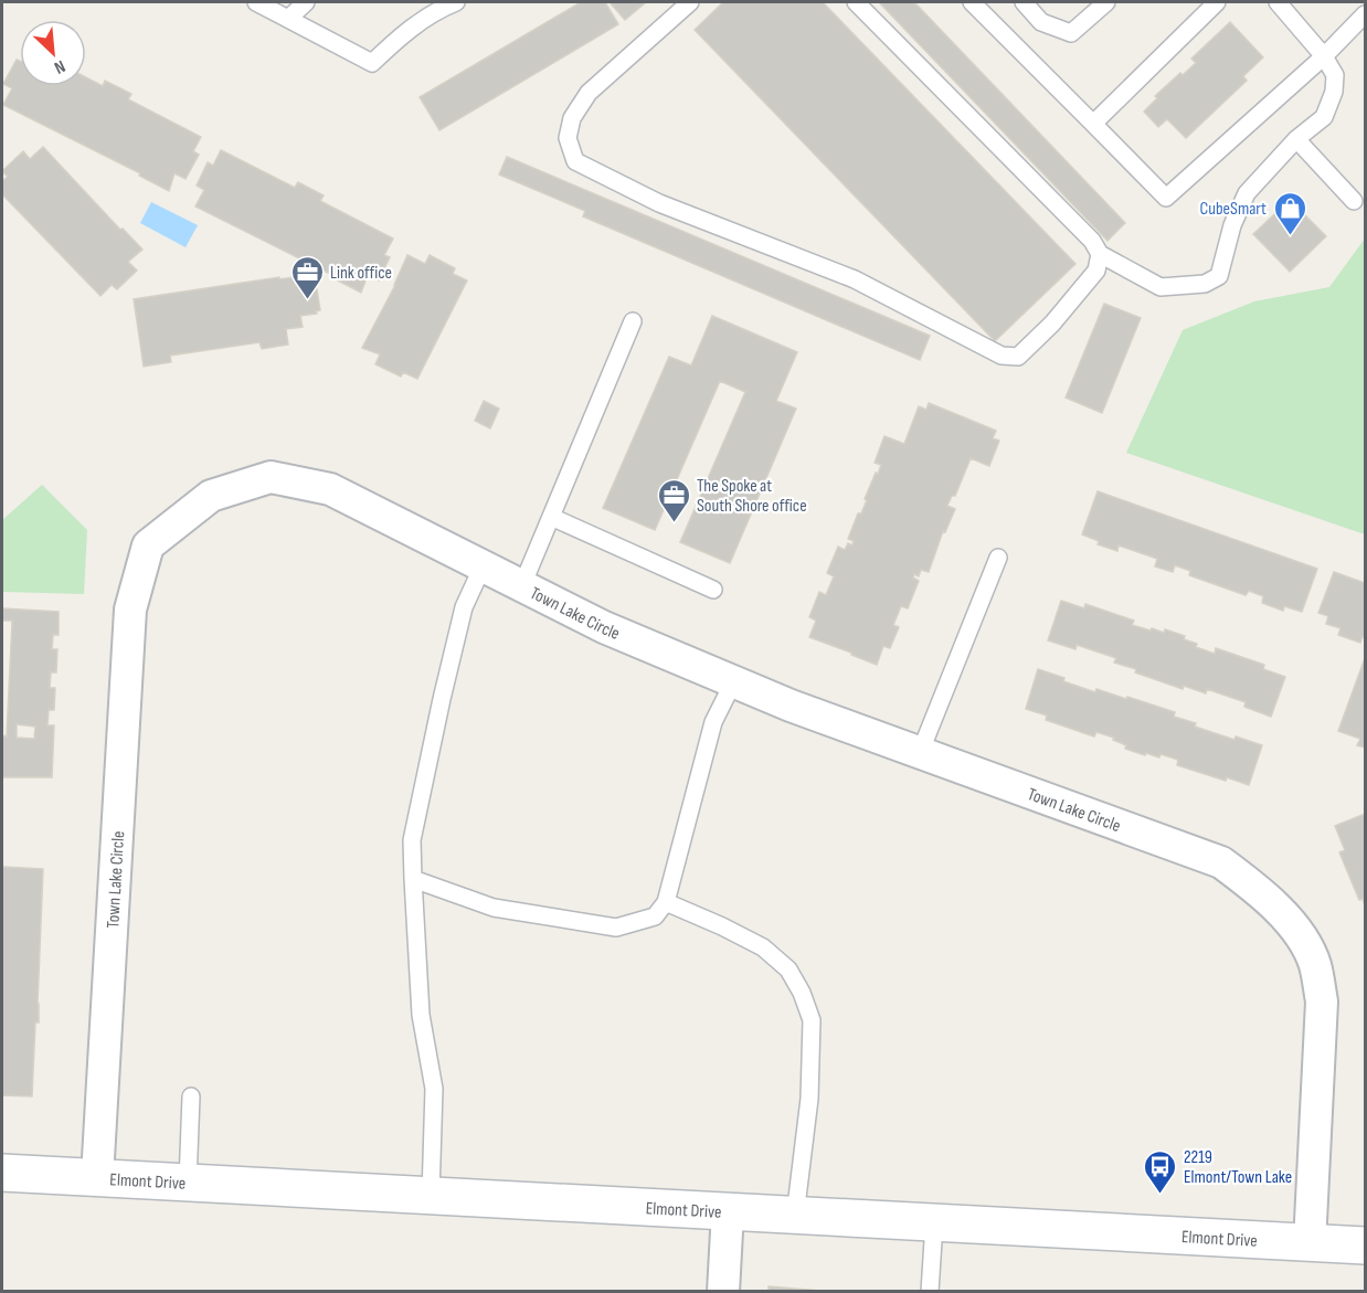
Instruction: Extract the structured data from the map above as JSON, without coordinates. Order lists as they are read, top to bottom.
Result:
{
  "streets": {
    "street": ["Town Lake Circle", "Elmont Drive"]
  },
  "crossings": [
    ["Town Lake Circle", "Elmont Drive"]
  ],
  "places": {
    "shop": ["CubeSmart"],
    "office": ["Link office", "The Spoke at South Shore office"],
    "bus stop": ["2219 Elmont/Town Lake"]
  },
  "north": "bottom right"
}
